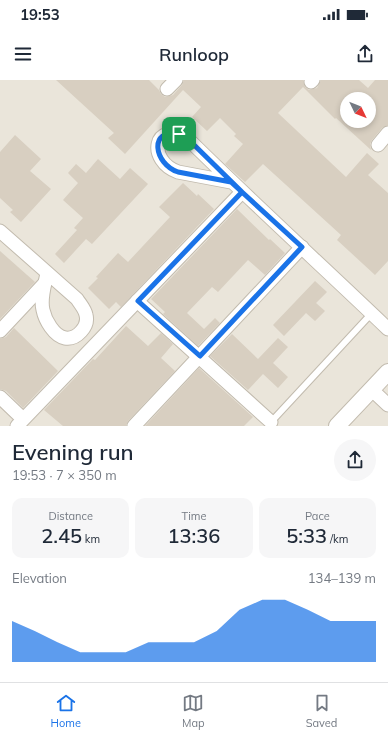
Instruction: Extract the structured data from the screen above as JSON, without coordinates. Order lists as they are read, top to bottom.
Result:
{
  "north": "bottom right",
  "page": {
    "status": "19:53",
    "header": "Runloop",
    "heading": ["Evening run", "19:53 · 7 × 350 m"],
    "stats": [
      ["Distance", "2.45 km"],
      ["Time", "13:36"],
      ["Pace", "5:33 /km"]
    ],
    "chart": ["Elevation", "134–139 m"],
    "tabs": ["Home", "Map", "Saved"]
  }
}
